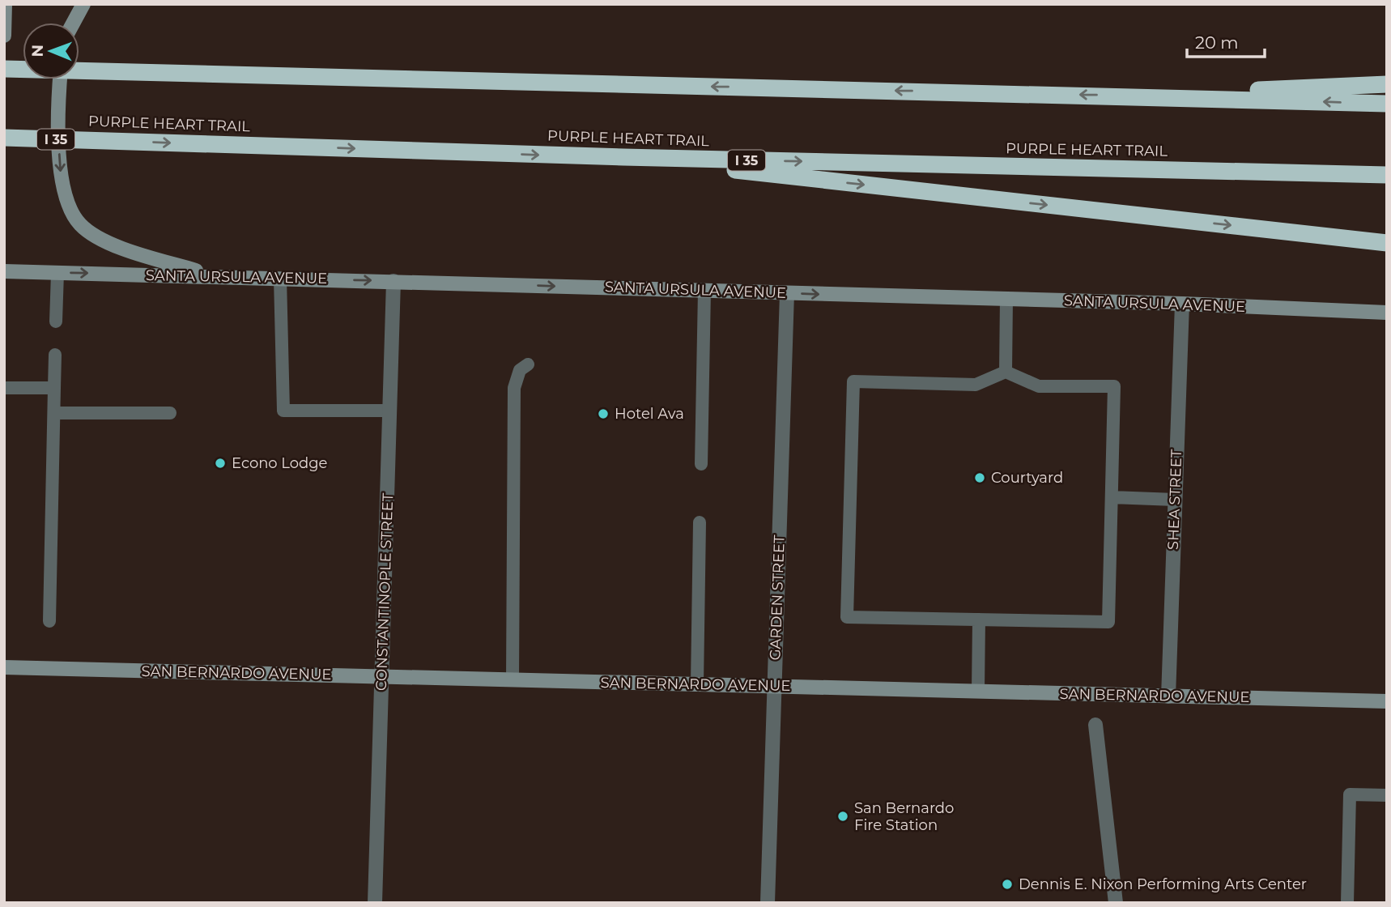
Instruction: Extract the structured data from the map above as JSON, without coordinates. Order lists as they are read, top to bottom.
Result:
{
  "streets": {
    "highway": ["PURPLE HEART TRAIL", "I 35"],
    "main road": ["SANTA URSULA AVENUE", "SAN BERNARDO AVENUE"],
    "street": ["SHEA STREET", "CONSTANTINOPLE STREET", "GARDEN STREET"]
  },
  "crossings": [
    ["SANTA URSULA AVENUE", "SHEA STREET"],
    ["SANTA URSULA AVENUE", "CONSTANTINOPLE STREET"],
    ["SANTA URSULA AVENUE", "GARDEN STREET"],
    ["SHEA STREET", "SAN BERNARDO AVENUE"],
    ["CONSTANTINOPLE STREET", "SAN BERNARDO AVENUE"],
    ["GARDEN STREET", "SAN BERNARDO AVENUE"]
  ],
  "one_way": ["SANTA URSULA AVENUE"],
  "places": [
    "Hotel Ava",
    "Econo Lodge",
    "Courtyard",
    "San Bernardo Fire Station",
    "Dennis E. Nixon Performing Arts Center"
  ],
  "scale_bar": "20 m",
  "north": "left"
}
